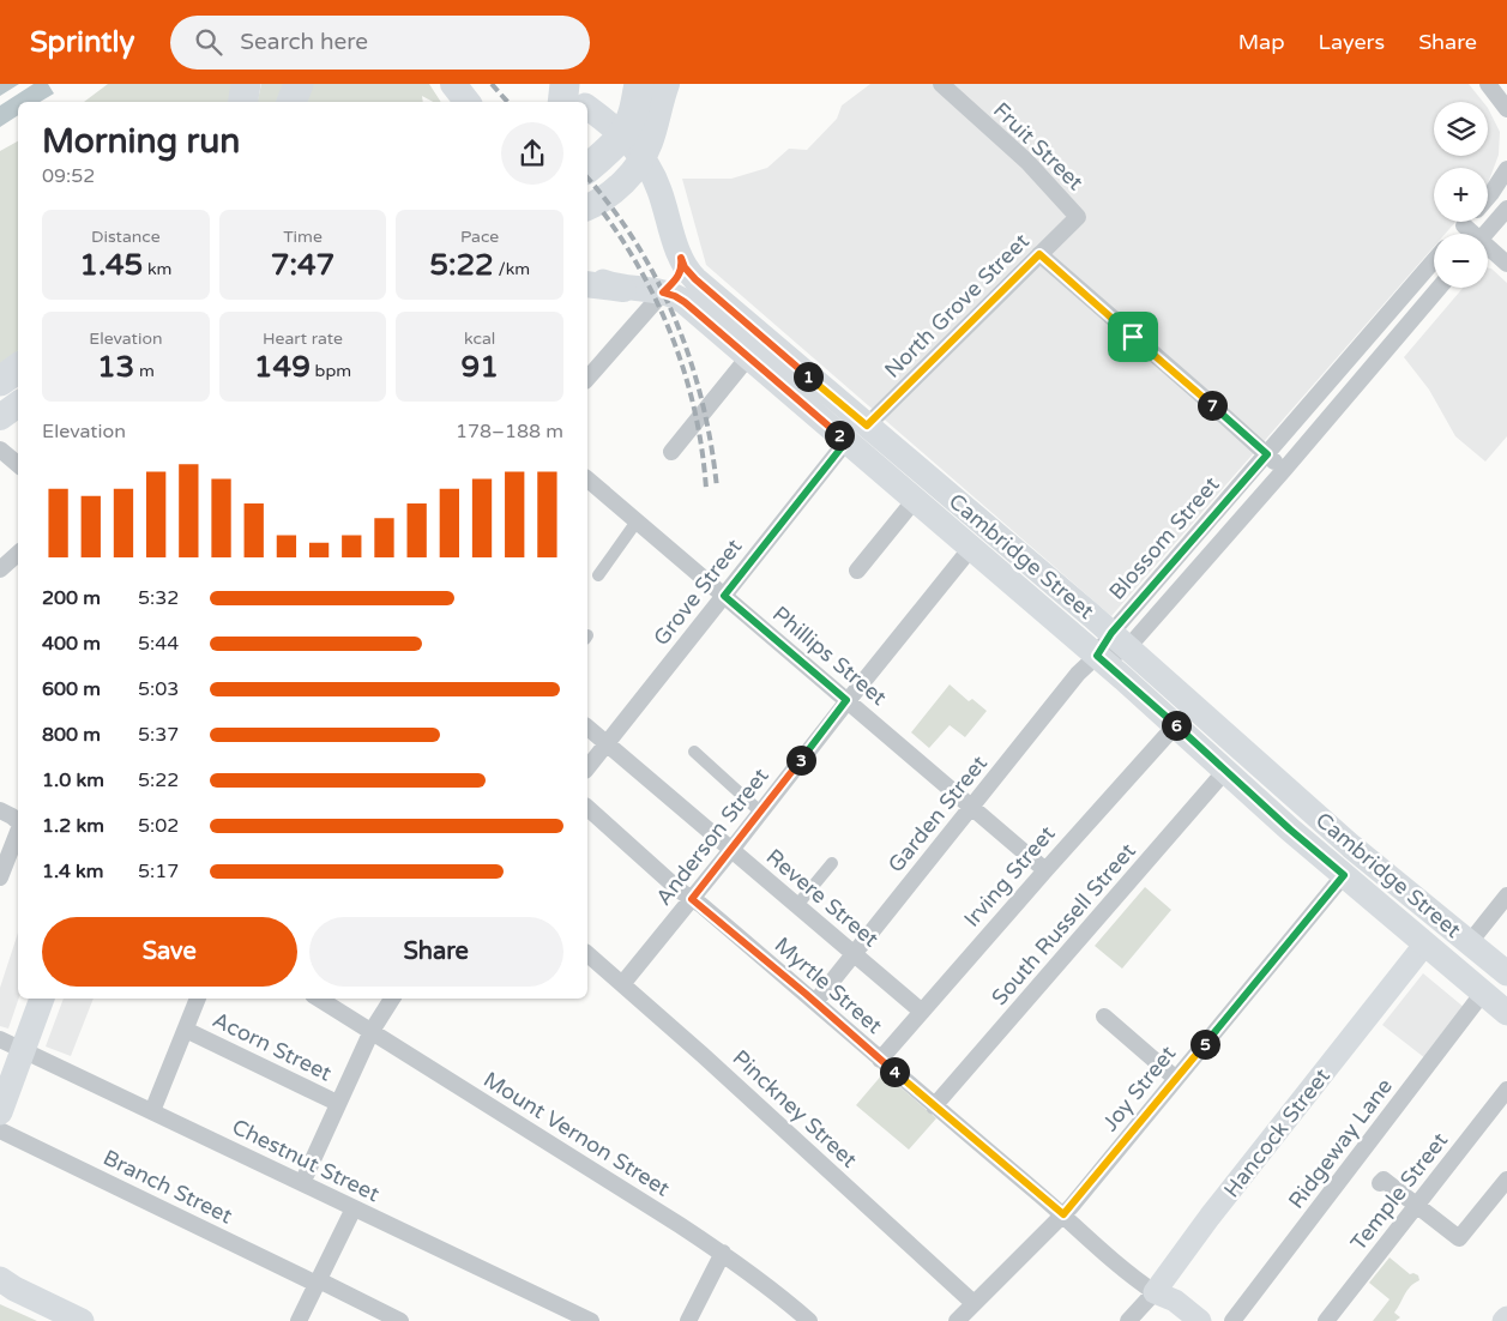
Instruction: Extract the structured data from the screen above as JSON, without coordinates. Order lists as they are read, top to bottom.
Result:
{
  "streets": {
    "main road": ["Cambridge Street", "Hancock Street"],
    "street": [
      "Fruit Street",
      "North Grove Street",
      "Blossom Street",
      "Grove Street",
      "Phillips Street",
      "Garden Street",
      "Anderson Street",
      "Irving Street",
      "Revere Street",
      "South Russell Street",
      "Myrtle Street",
      "Acorn Street",
      "Joy Street",
      "Pinckney Street",
      "Mount Vernon Street",
      "Ridgeway Lane",
      "Chestnut Street",
      "Branch Street",
      "Temple Street"
    ]
  },
  "crossings": [
    ["Fruit Street", "North Grove Street"],
    ["North Grove Street", "Cambridge Street"],
    ["Blossom Street", "Cambridge Street"],
    ["Cambridge Street", "Grove Street"],
    ["Cambridge Street", "Garden Street"],
    ["Cambridge Street", "Anderson Street"],
    ["Cambridge Street", "Irving Street"],
    ["Cambridge Street", "South Russell Street"],
    ["Cambridge Street", "Joy Street"],
    ["Cambridge Street", "Hancock Street"],
    ["Cambridge Street", "Ridgeway Lane"],
    ["Grove Street", "Phillips Street"],
    ["Grove Street", "Revere Street"],
    ["Phillips Street", "Garden Street"],
    ["Phillips Street", "Anderson Street"],
    ["Phillips Street", "Irving Street"],
    ["Garden Street", "Revere Street"],
    ["Garden Street", "Myrtle Street"],
    ["Anderson Street", "Revere Street"],
    ["Anderson Street", "Myrtle Street"],
    ["Anderson Street", "Pinckney Street"],
    ["Irving Street", "Revere Street"],
    ["Irving Street", "Myrtle Street"],
    ["South Russell Street", "Myrtle Street"],
    ["Myrtle Street", "Joy Street"],
    ["Myrtle Street", "Hancock Street"],
    ["Joy Street", "Pinckney Street"]
  ],
  "page": {
    "header": "Sprintly",
    "search": "Search here",
    "nav": ["Map", "Layers", "Share"],
    "map_buttons": ["+", "−"],
    "heading": ["Morning run", "09:52"],
    "stats": [
      ["Distance", "1.45 km"],
      ["Time", "7:47"],
      ["Pace", "5:22 /km"],
      ["Elevation", "13 m"],
      ["Heart rate", "149 bpm"],
      ["kcal", "91"]
    ],
    "pins": [
      "1",
      "7",
      "2",
      "6",
      "3",
      "5",
      "4"
    ],
    "chart": ["Elevation", "178–188 m"],
    "list": [
      {
        "name": "200 m",
        "note": "5:32"
      },
      {
        "name": "400 m",
        "note": "5:44"
      },
      {
        "name": "600 m",
        "note": "5:03"
      },
      {
        "name": "800 m",
        "note": "5:37"
      },
      {
        "name": "1.0 km",
        "note": "5:22"
      },
      {
        "name": "1.2 km",
        "note": "5:02"
      },
      {
        "name": "1.4 km",
        "note": "5:17"
      }
    ],
    "buttons": ["Save", "Share"]
  }
}
